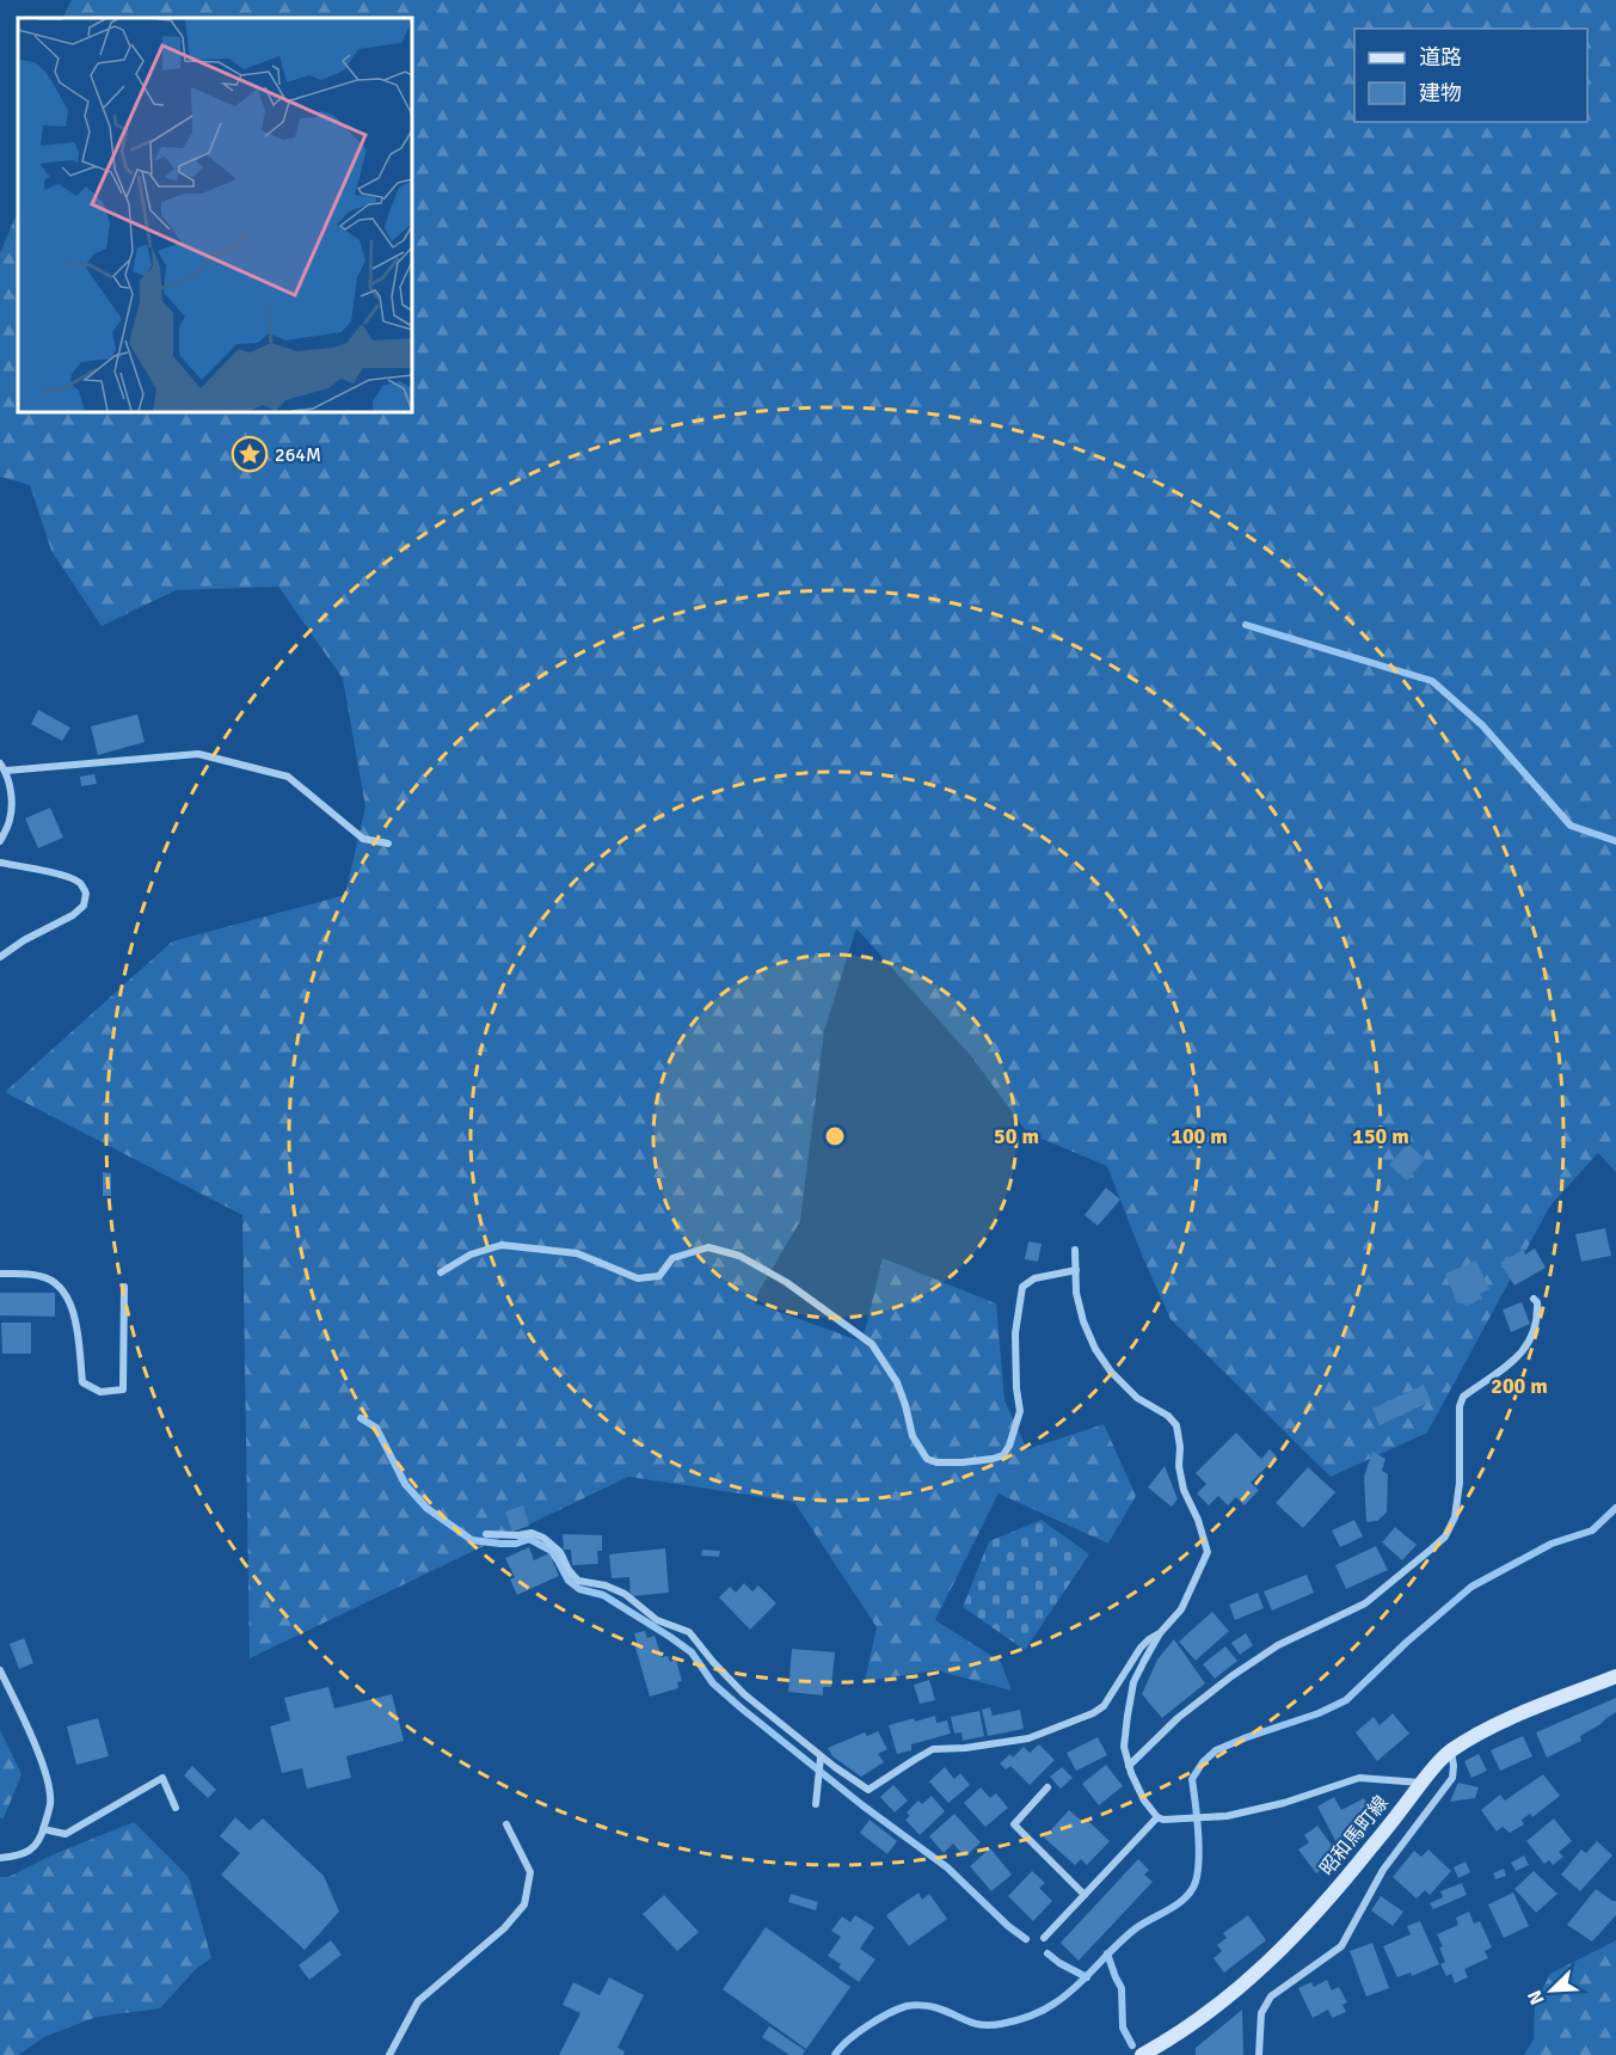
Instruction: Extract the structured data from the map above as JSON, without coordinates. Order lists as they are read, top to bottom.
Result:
{
  "streets": {
    "main road": ["昭和馬町線"]
  },
  "places": {
    "place": ["264M"]
  },
  "legend": ["道路", "建物"],
  "north": "bottom left",
  "rings": [
    "50 m",
    "100 m",
    "150 m",
    "200 m"
  ]
}
